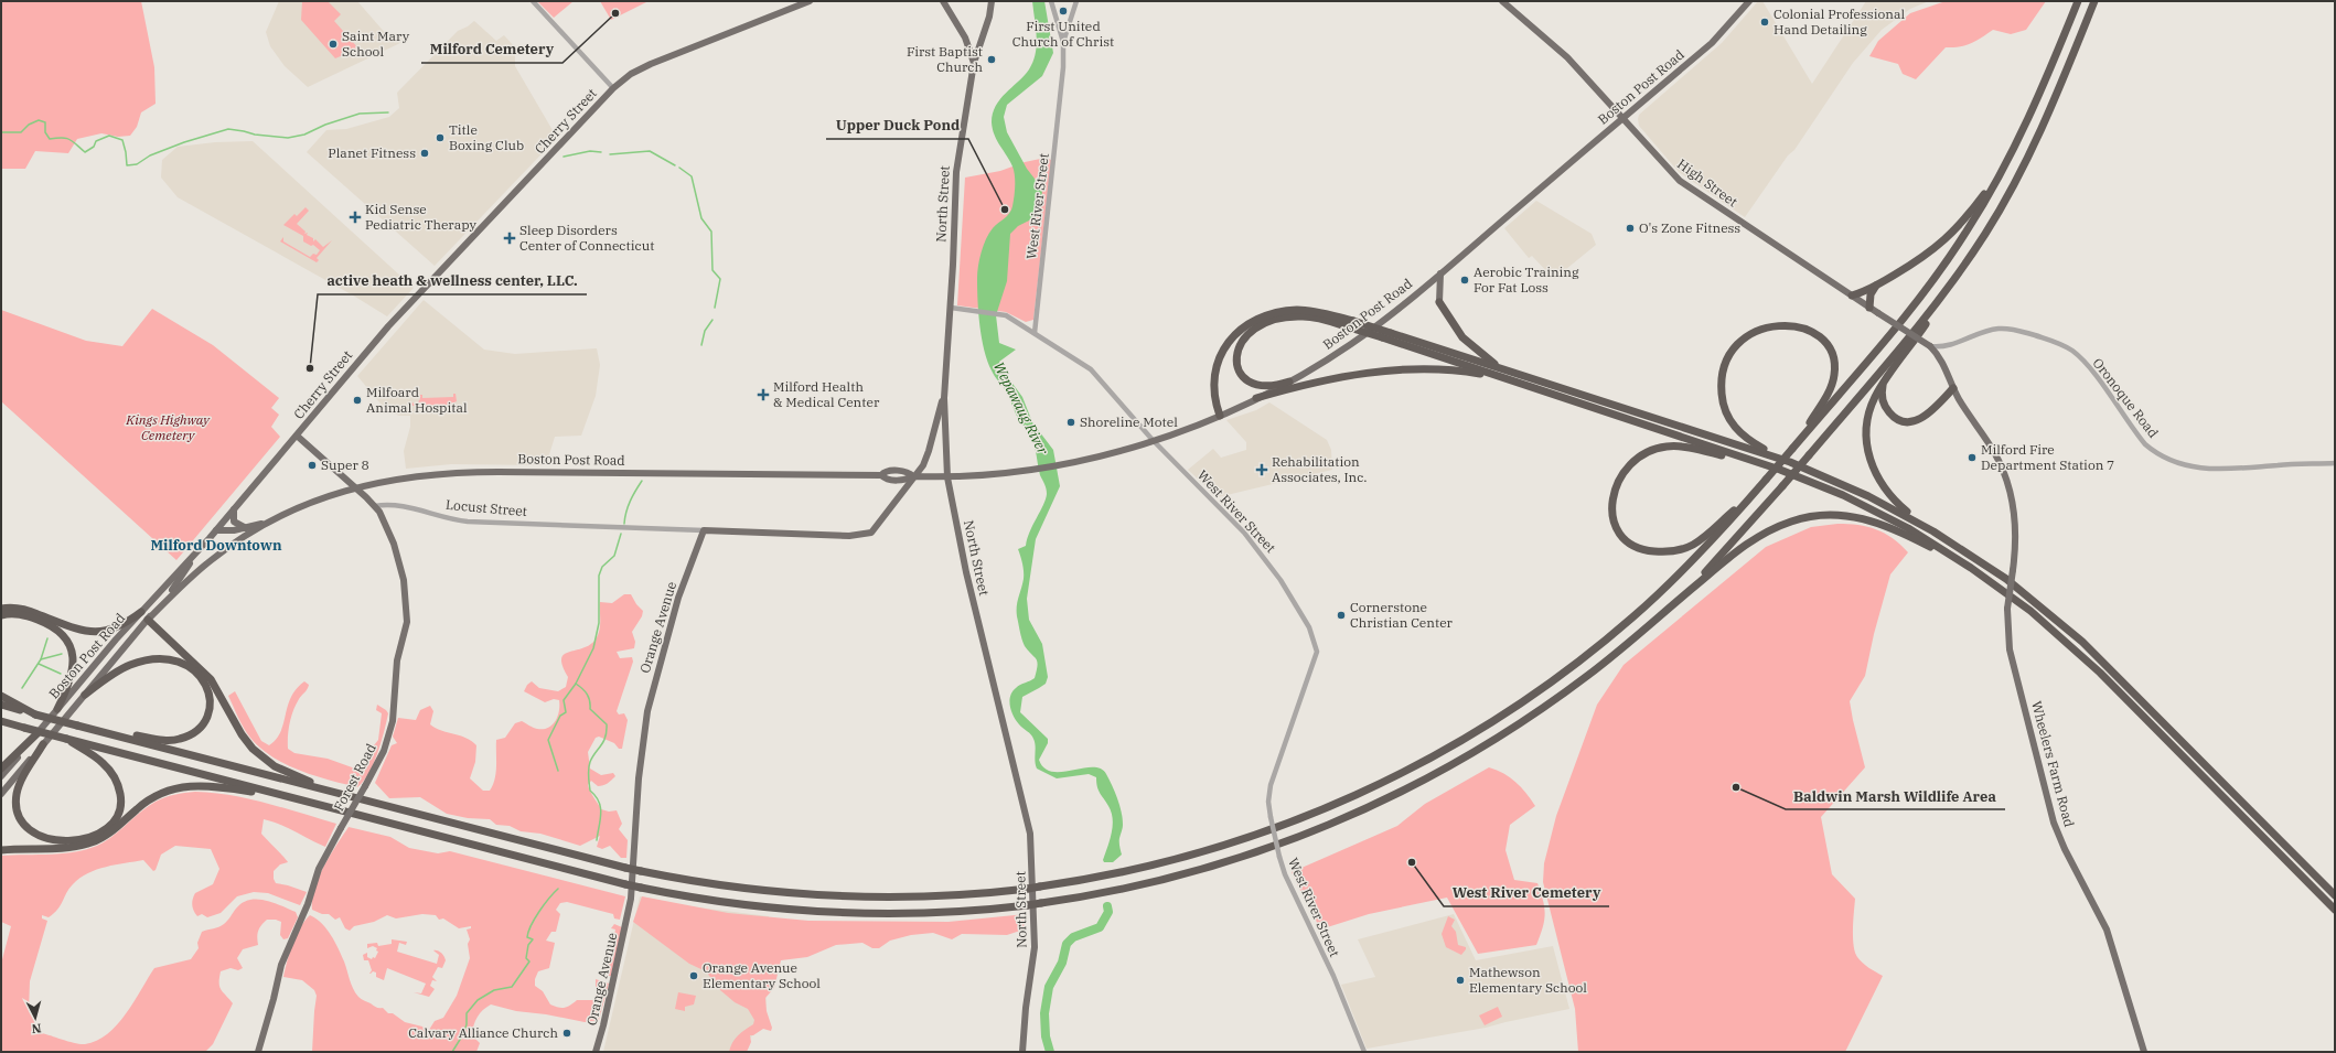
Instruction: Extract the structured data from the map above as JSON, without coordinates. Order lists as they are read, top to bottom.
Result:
{
  "streets": {
    "main road": [
      "Boston Post Road",
      "Cherry Street",
      "High Street",
      "North Street",
      "Orange Avenue",
      "Wheelers Farm Road",
      "Forest Road"
    ],
    "street": ["West River Street", "Oronoque Road", "Locust Street"]
  },
  "crossings": [
    ["Boston Post Road", "Cherry Street"],
    ["Boston Post Road", "High Street"],
    ["Boston Post Road", "North Street"],
    ["Boston Post Road", "West River Street"],
    ["High Street", "Oronoque Road"],
    ["High Street", "Wheelers Farm Road"],
    ["Oronoque Road", "Wheelers Farm Road"],
    ["Locust Street", "Orange Avenue"],
    ["Locust Street", "Forest Road"]
  ],
  "districts": ["Milford Downtown"],
  "water": ["Wepawaug River"],
  "parks": ["Kings Highway Cemetery"],
  "places": {
    "other": [
      "First United Church of Christ",
      "Milford Cemetery",
      "Colonial Professional Hand Detailing",
      "Saint Mary School",
      "First Baptist Church",
      "Title Boxing Club",
      "Planet Fitness",
      "Upper Duck Pond",
      "O's Zone Fitness",
      "Aerobic Training For Fat Loss",
      "active heath & wellness center, LLC.",
      "Milfoard Animal Hospital",
      "Shoreline Motel",
      "Milford Fire Department Station 7",
      "Super 8",
      "Cornerstone Christian Center",
      "Baldwin Marsh Wildlife Area",
      "West River Cemetery",
      "Orange Avenue Elementary School",
      "Mathewson Elementary School",
      "Calvary Alliance Church"
    ],
    "health": [
      "Kid Sense Pediatric Therapy",
      "Sleep Disorders Center of Connecticut",
      "Milford Health & Medical Center",
      "Rehabilitation Associates, Inc."
    ]
  },
  "north": "bottom"
}
